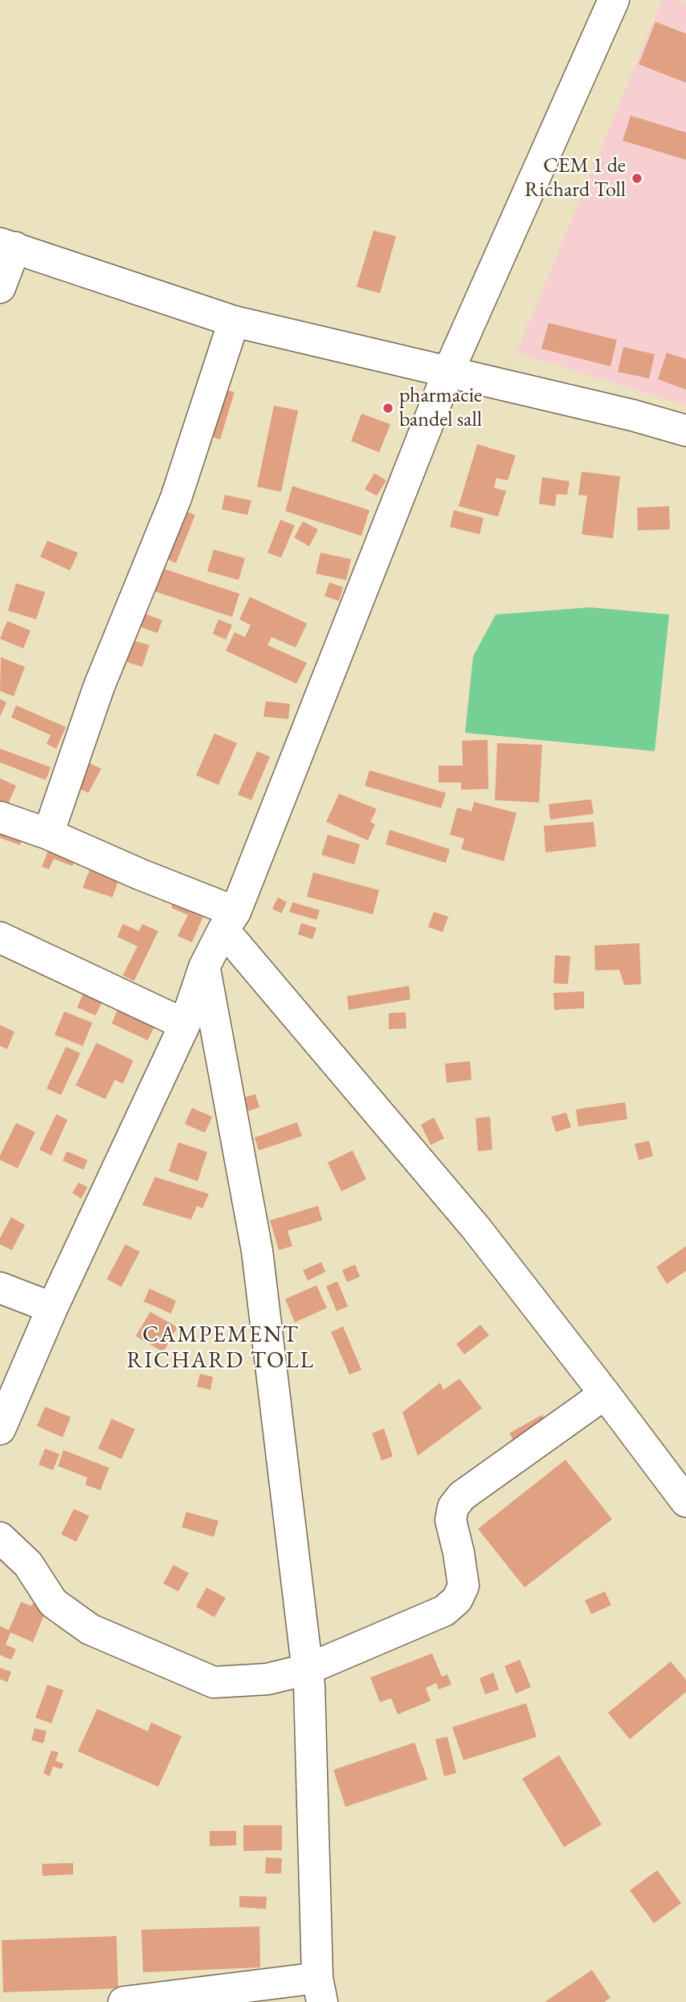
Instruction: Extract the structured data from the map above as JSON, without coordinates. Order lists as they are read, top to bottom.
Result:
{
  "districts": ["CAMPEMENT RICHARD TOLL"],
  "places": ["CEM 1 de Richard Toll", "pharmacie bandel sall"]
}
